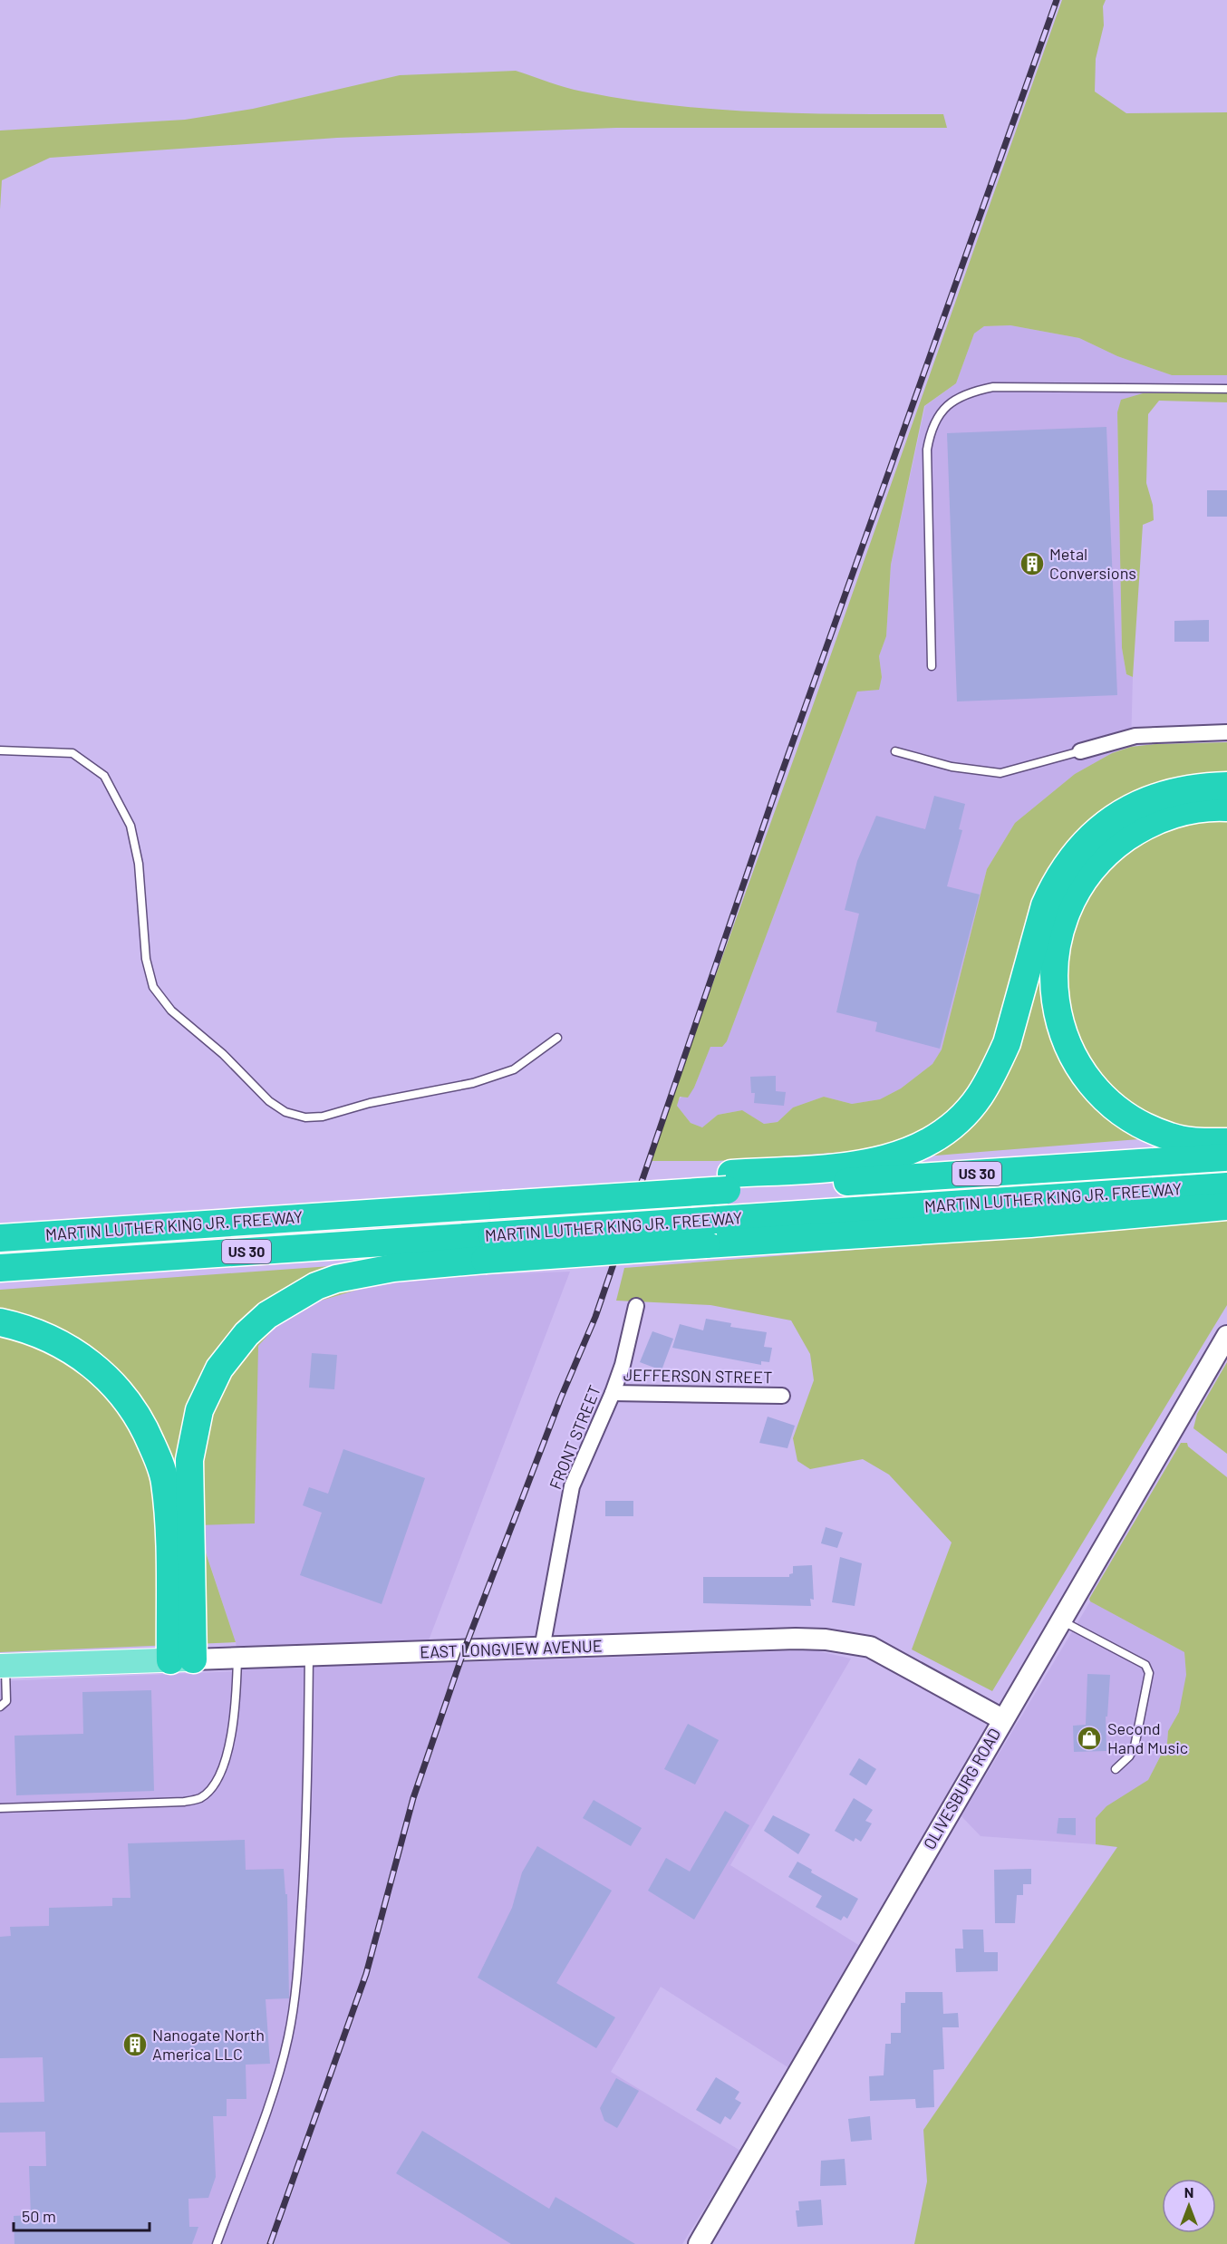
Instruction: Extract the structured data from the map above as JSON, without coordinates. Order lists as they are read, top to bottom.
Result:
{
  "streets": {
    "highway": ["US 30", "MARTIN LUTHER KING JR. FREEWAY"],
    "main road": ["EAST LONGVIEW AVENUE", "OLIVESBURG ROAD"],
    "street": ["JEFFERSON STREET", "FRONT STREET"]
  },
  "crossings": [
    ["JEFFERSON STREET", "FRONT STREET"],
    ["FRONT STREET", "EAST LONGVIEW AVENUE"],
    ["EAST LONGVIEW AVENUE", "OLIVESBURG ROAD"]
  ],
  "places": {
    "building": ["Metal Conversions", "Nanogate North America LLC"],
    "shop": ["Second Hand Music"]
  },
  "scale_bar": "50 m",
  "north": "top"
}
